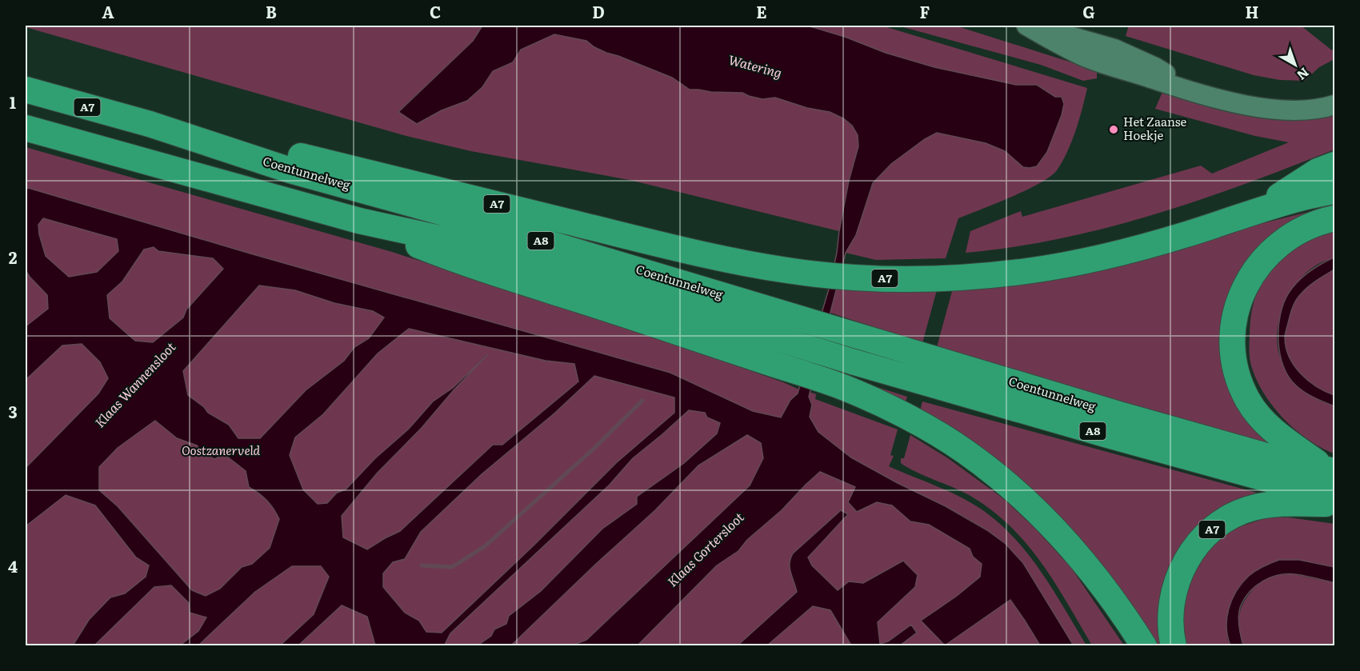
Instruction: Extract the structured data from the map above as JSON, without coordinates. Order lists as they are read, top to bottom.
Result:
{
  "streets": {
    "highway": ["A7", "Coentunnelweg", "A8"]
  },
  "crossings": [
    ["A7", "Coentunnelweg"],
    ["Coentunnelweg", "A8"]
  ],
  "water": ["Watering", "Klaas Wannensloot", "Klaas Gortersloot"],
  "parks": ["Oostzanerveld"],
  "places": ["Het Zaanse Hoekje"],
  "north": "bottom right",
  "grid": {
    "columns": [
      "A",
      "B",
      "C",
      "D",
      "E",
      "F",
      "G",
      "H"
    ],
    "rows": [
      "1",
      "2",
      "3",
      "4"
    ]
  }
}
